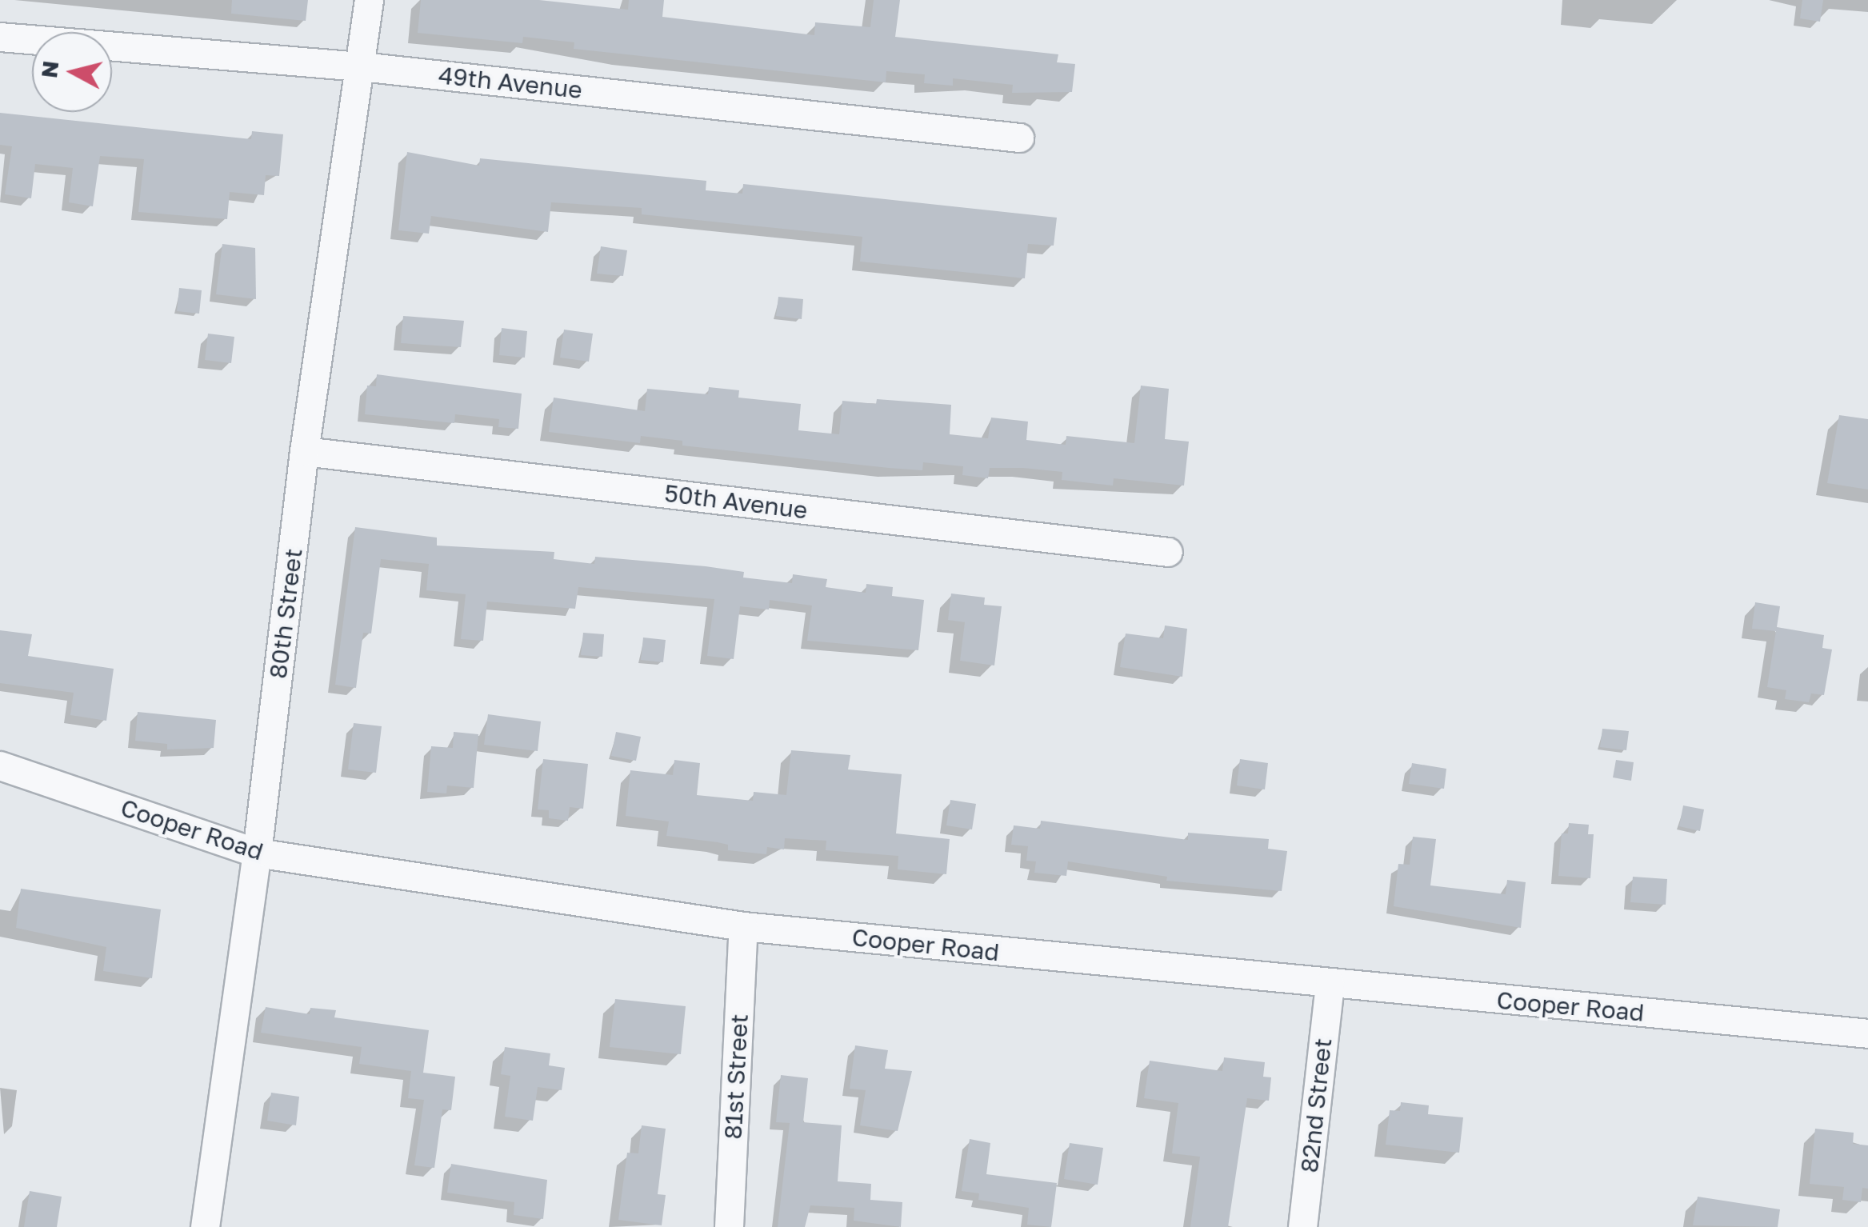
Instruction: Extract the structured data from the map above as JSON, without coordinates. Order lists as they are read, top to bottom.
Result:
{
  "streets": {
    "street": [
      "49th Avenue",
      "50th Avenue",
      "80th Street",
      "Cooper Road",
      "81st Street",
      "82nd Street"
    ]
  },
  "crossings": [
    ["49th Avenue", "80th Street"],
    ["50th Avenue", "80th Street"],
    ["80th Street", "Cooper Road"],
    ["Cooper Road", "81st Street"],
    ["Cooper Road", "82nd Street"]
  ],
  "north": "left"
}
